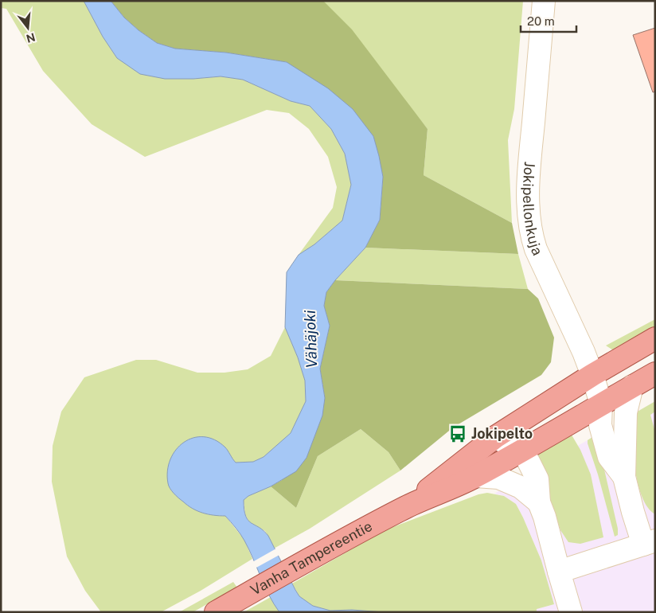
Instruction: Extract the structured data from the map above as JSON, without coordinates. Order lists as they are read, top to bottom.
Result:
{
  "streets": {
    "main road": ["Vanha Tampereentie"],
    "street": ["Jokipellonkuja"]
  },
  "crossings": [
    ["Jokipellonkuja", "Vanha Tampereentie"]
  ],
  "water": ["Vähäjoki"],
  "places": {
    "bus stop": ["Jokipelto"]
  },
  "scale_bar": "20 m",
  "north": "bottom"
}
